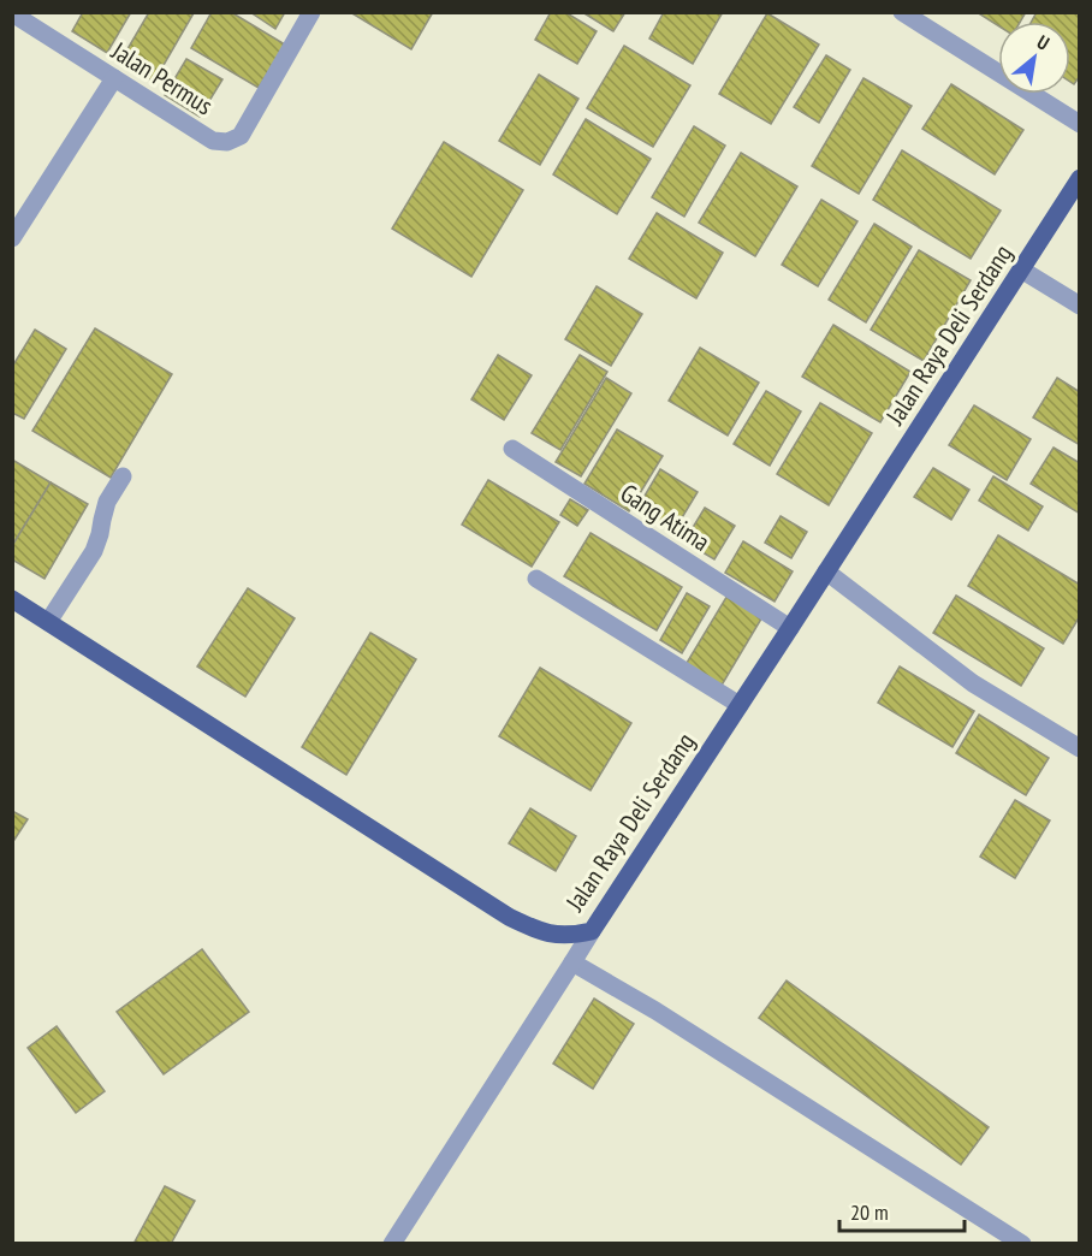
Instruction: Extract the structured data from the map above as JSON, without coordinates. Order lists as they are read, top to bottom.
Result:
{
  "streets": {
    "main road": ["Jalan Raya Deli Serdang"],
    "street": ["Jalan Permus", "Gang Atima"]
  },
  "crossings": [
    ["Jalan Raya Deli Serdang", "Gang Atima"]
  ],
  "scale_bar": "20 m",
  "north": "top right"
}
